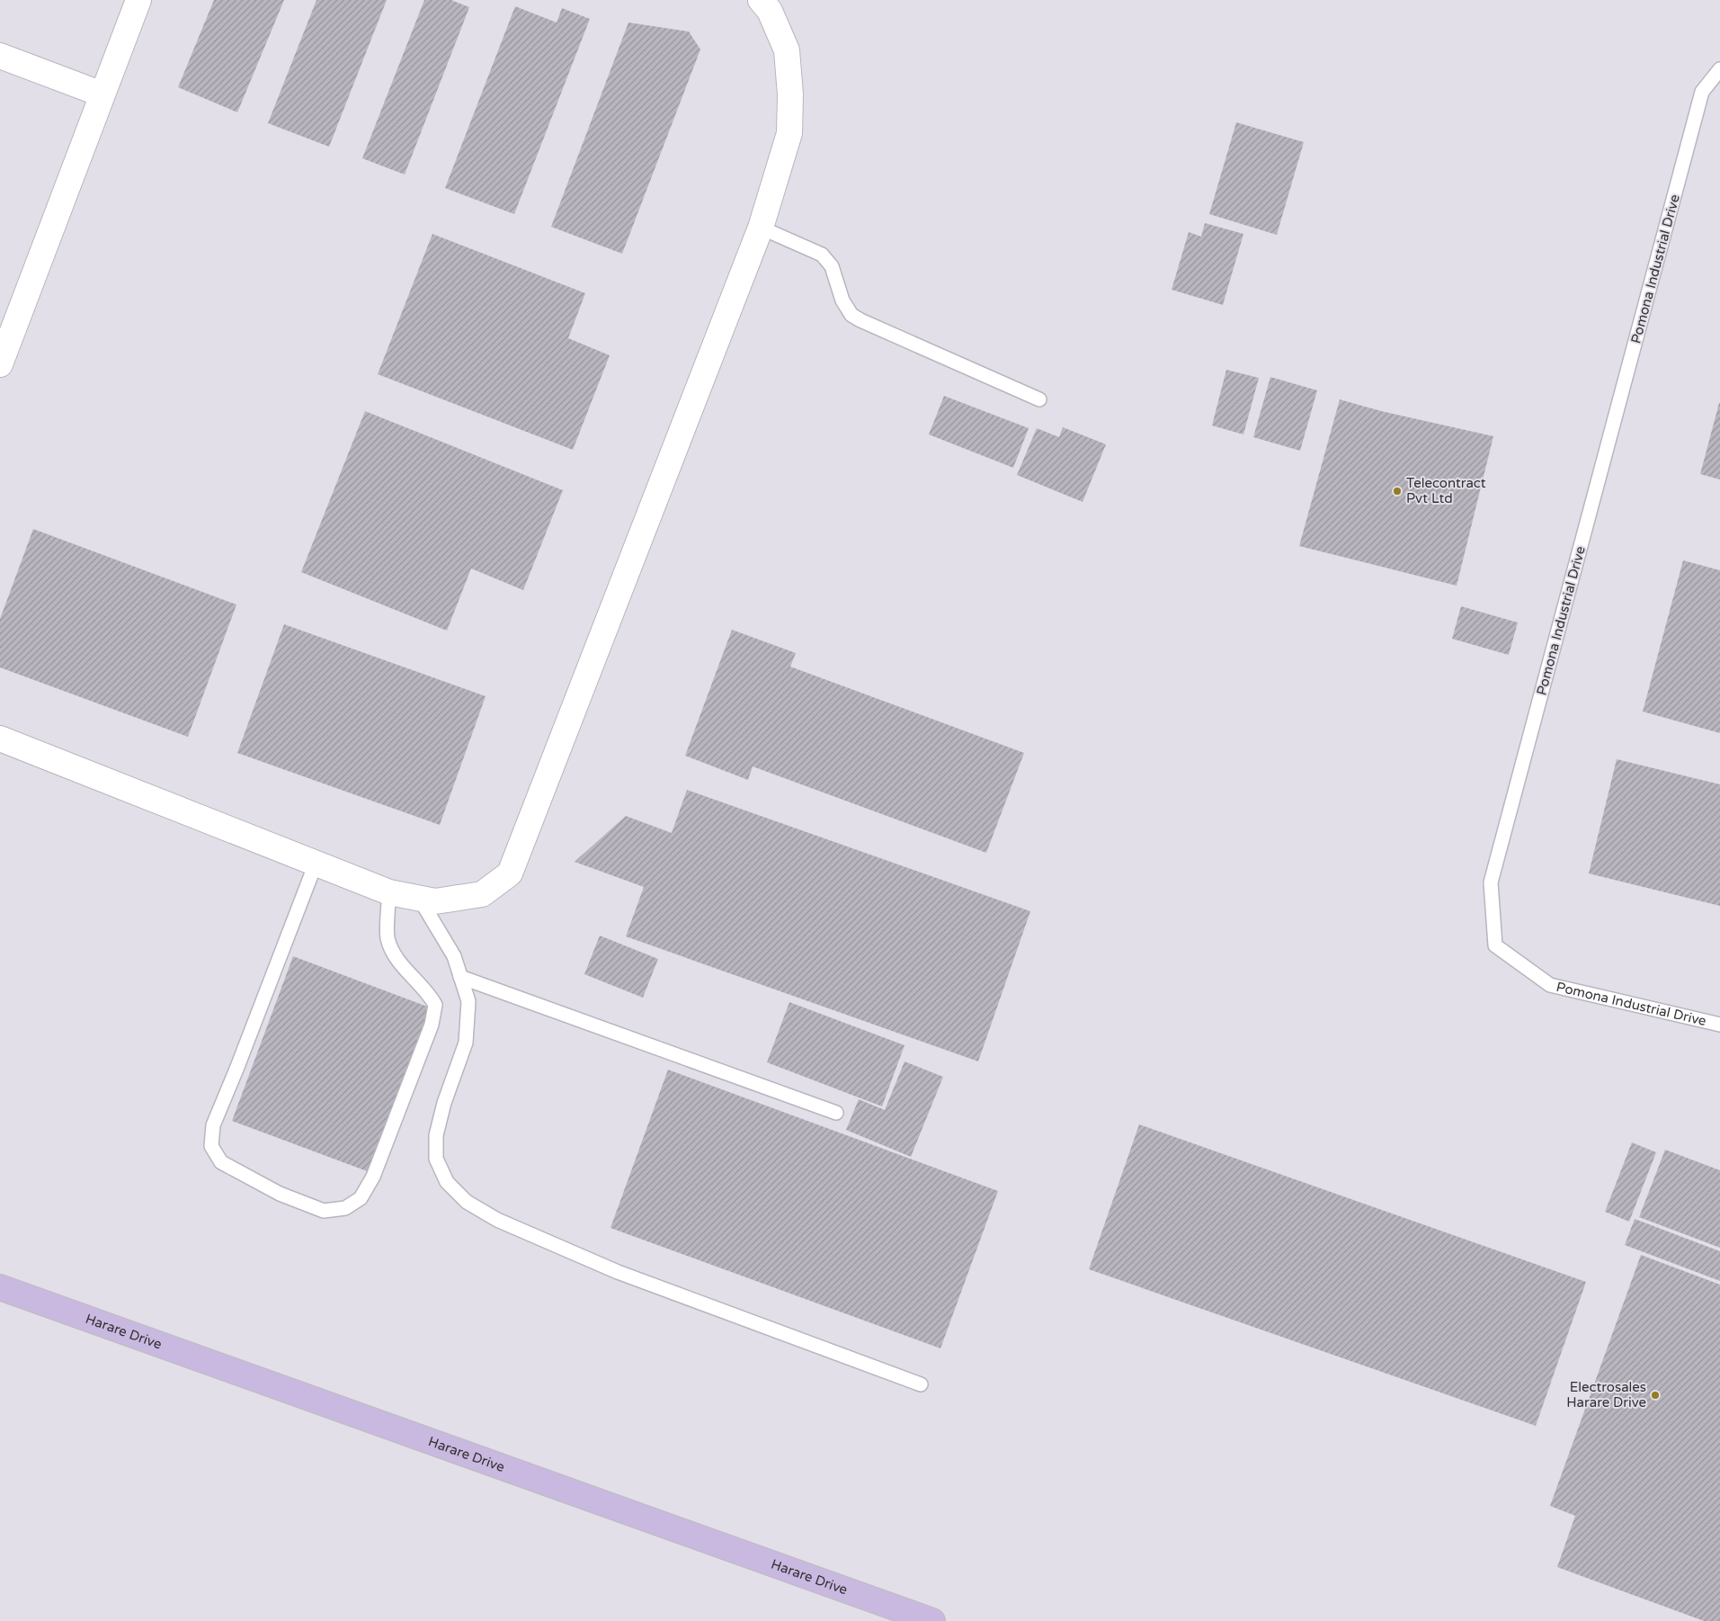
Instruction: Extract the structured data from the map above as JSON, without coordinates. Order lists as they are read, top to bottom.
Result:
{
  "streets": {
    "main road": ["Harare Drive"],
    "lane": ["Pomona Industrial Drive"]
  },
  "places": ["Telecontract Pvt Ltd", "Electrosales Harare Drive"]
}
